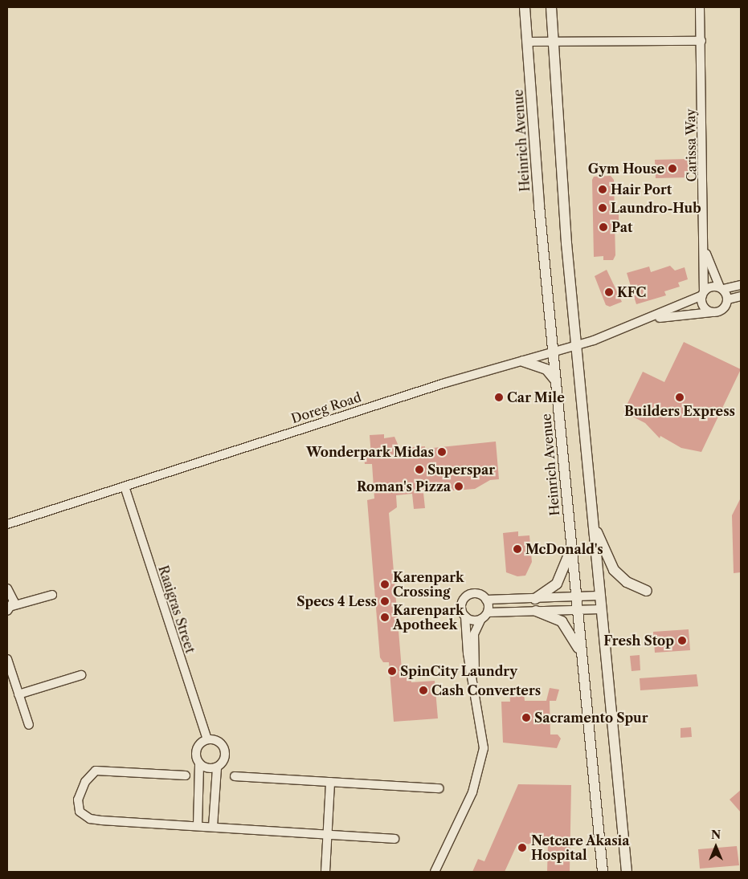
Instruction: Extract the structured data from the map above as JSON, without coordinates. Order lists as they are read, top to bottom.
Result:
{
  "streets": {
    "street": [
      "Heinrich Avenue",
      "Carissa Way",
      "Doreg Road",
      "Raaigras Street"
    ]
  },
  "crossings": [
    ["Heinrich Avenue", "Doreg Road"],
    ["Carissa Way", "Doreg Road"],
    ["Doreg Road", "Raaigras Street"]
  ],
  "places": [
    "Gym House",
    "Hair Port",
    "Laundro-Hub",
    "Pat",
    "KFC",
    "Car Mile",
    "Builders Express",
    "Wonderpark Midas",
    "Superspar",
    "Roman's Pizza",
    "McDonald's",
    "Karenpark Crossing",
    "Specs 4 Less",
    "Karenpark Apotheek",
    "Fresh Stop",
    "SpinCity Laundry",
    "Cash Converters",
    "Sacramento Spur",
    "Netcare Akasia Hospital"
  ],
  "north": "top"
}
